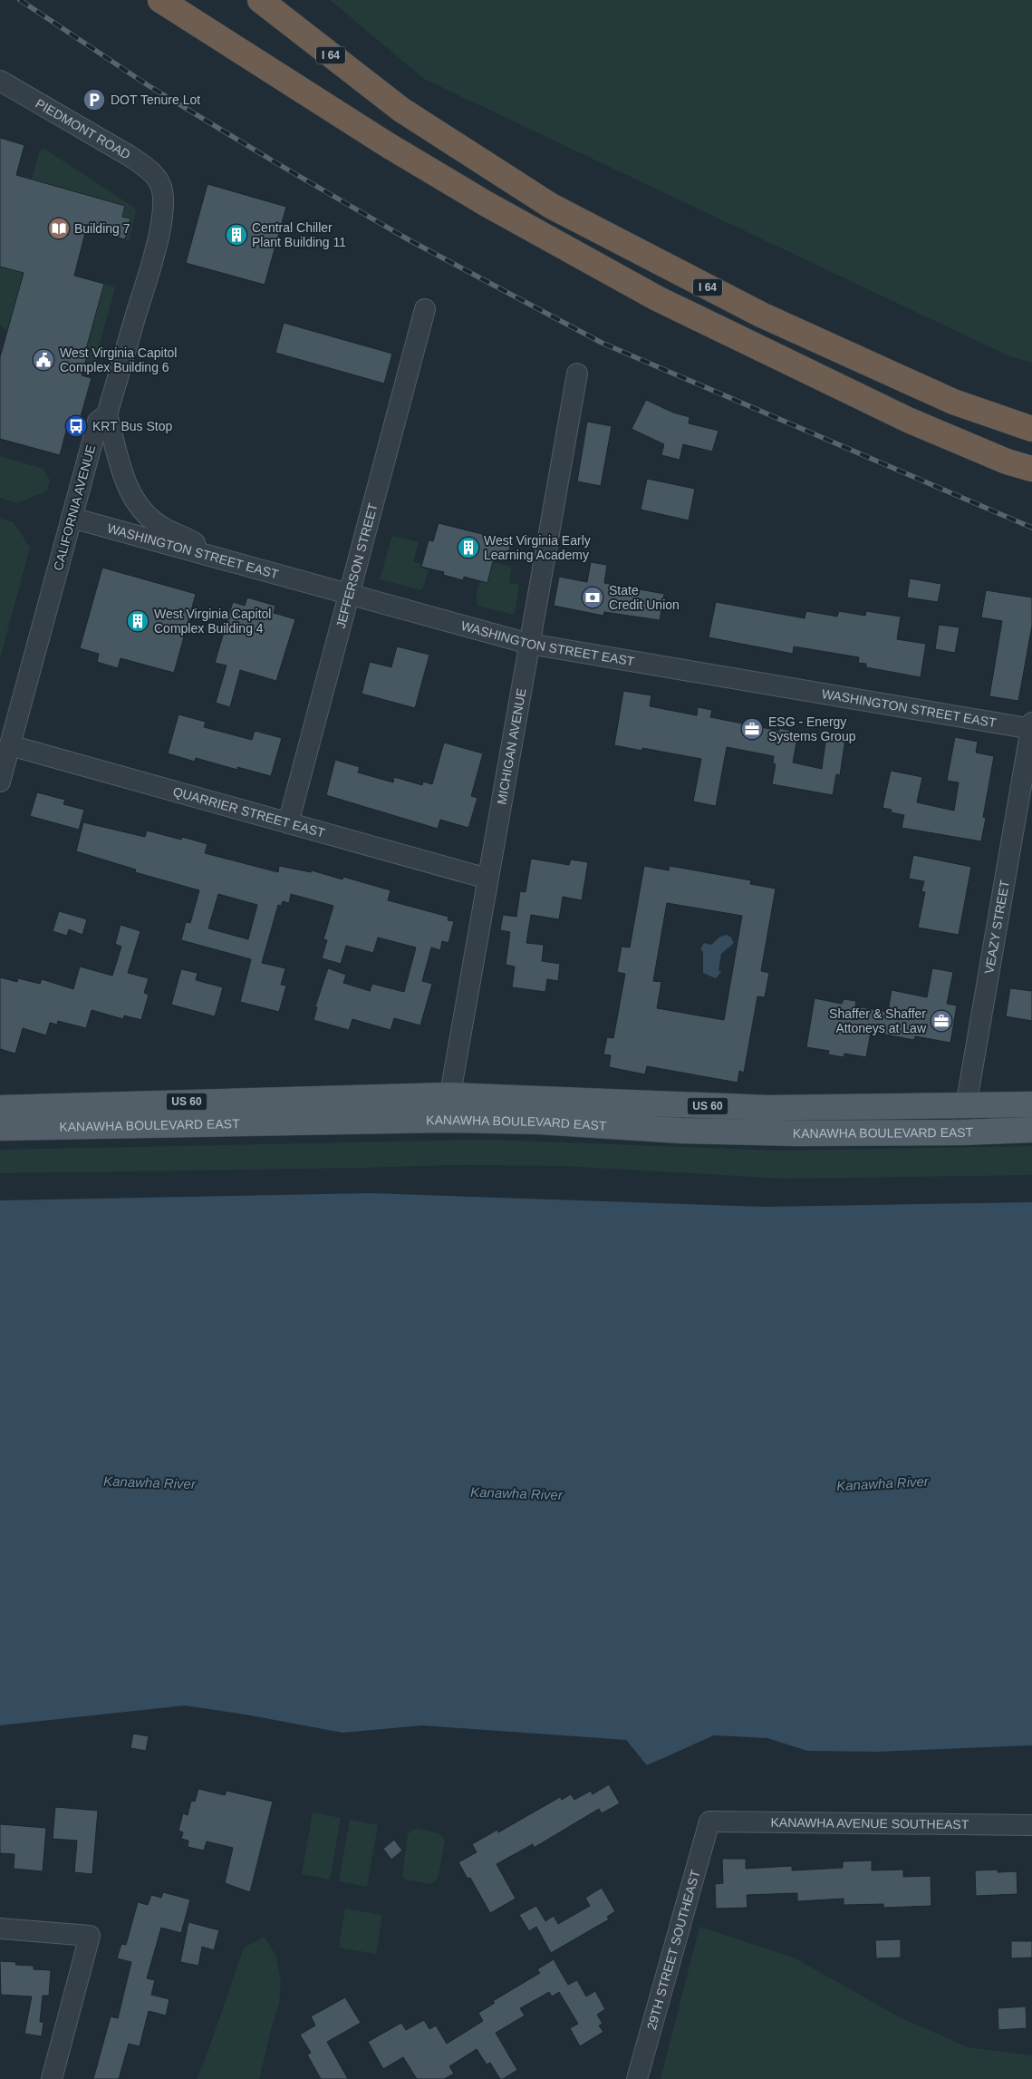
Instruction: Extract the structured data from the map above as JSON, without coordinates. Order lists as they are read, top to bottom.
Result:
{
  "streets": {
    "highway": ["I 64"],
    "main road": ["US 60", "KANAWHA BOULEVARD EAST"],
    "street": [
      "PIEDMONT ROAD",
      "CALIFORNIA AVENUE",
      "WASHINGTON STREET EAST",
      "JEFFERSON STREET",
      "MICHIGAN AVENUE",
      "QUARRIER STREET EAST",
      "VEAZY STREET",
      "KANAWHA AVENUE SOUTHEAST",
      "29TH STREET SOUTHEAST"
    ]
  },
  "crossings": [
    ["PIEDMONT ROAD", "CALIFORNIA AVENUE"],
    ["CALIFORNIA AVENUE", "WASHINGTON STREET EAST"],
    ["CALIFORNIA AVENUE", "QUARRIER STREET EAST"],
    ["WASHINGTON STREET EAST", "JEFFERSON STREET"],
    ["WASHINGTON STREET EAST", "MICHIGAN AVENUE"],
    ["WASHINGTON STREET EAST", "VEAZY STREET"],
    ["JEFFERSON STREET", "QUARRIER STREET EAST"],
    ["MICHIGAN AVENUE", "QUARRIER STREET EAST"],
    ["MICHIGAN AVENUE", "KANAWHA BOULEVARD EAST"],
    ["VEAZY STREET", "KANAWHA BOULEVARD EAST"],
    ["KANAWHA AVENUE SOUTHEAST", "29TH STREET SOUTHEAST"]
  ],
  "water": ["Kanawha River"],
  "places": {
    "parking": ["DOT Tenure Lot"],
    "library": ["Building 7"],
    "building": ["Central Chiller Plant Building 11", "West Virginia Early Learning Academy", "West Virginia Capitol Complex Building 4"],
    "public building": ["West Virginia Capitol Complex Building 6"],
    "bus stop": ["KRT Bus Stop"],
    "bank": ["State Credit Union"],
    "office": ["ESG - Energy Systems Group", "Shaffer & Shaffer Attoneys at Law"]
  }
}
